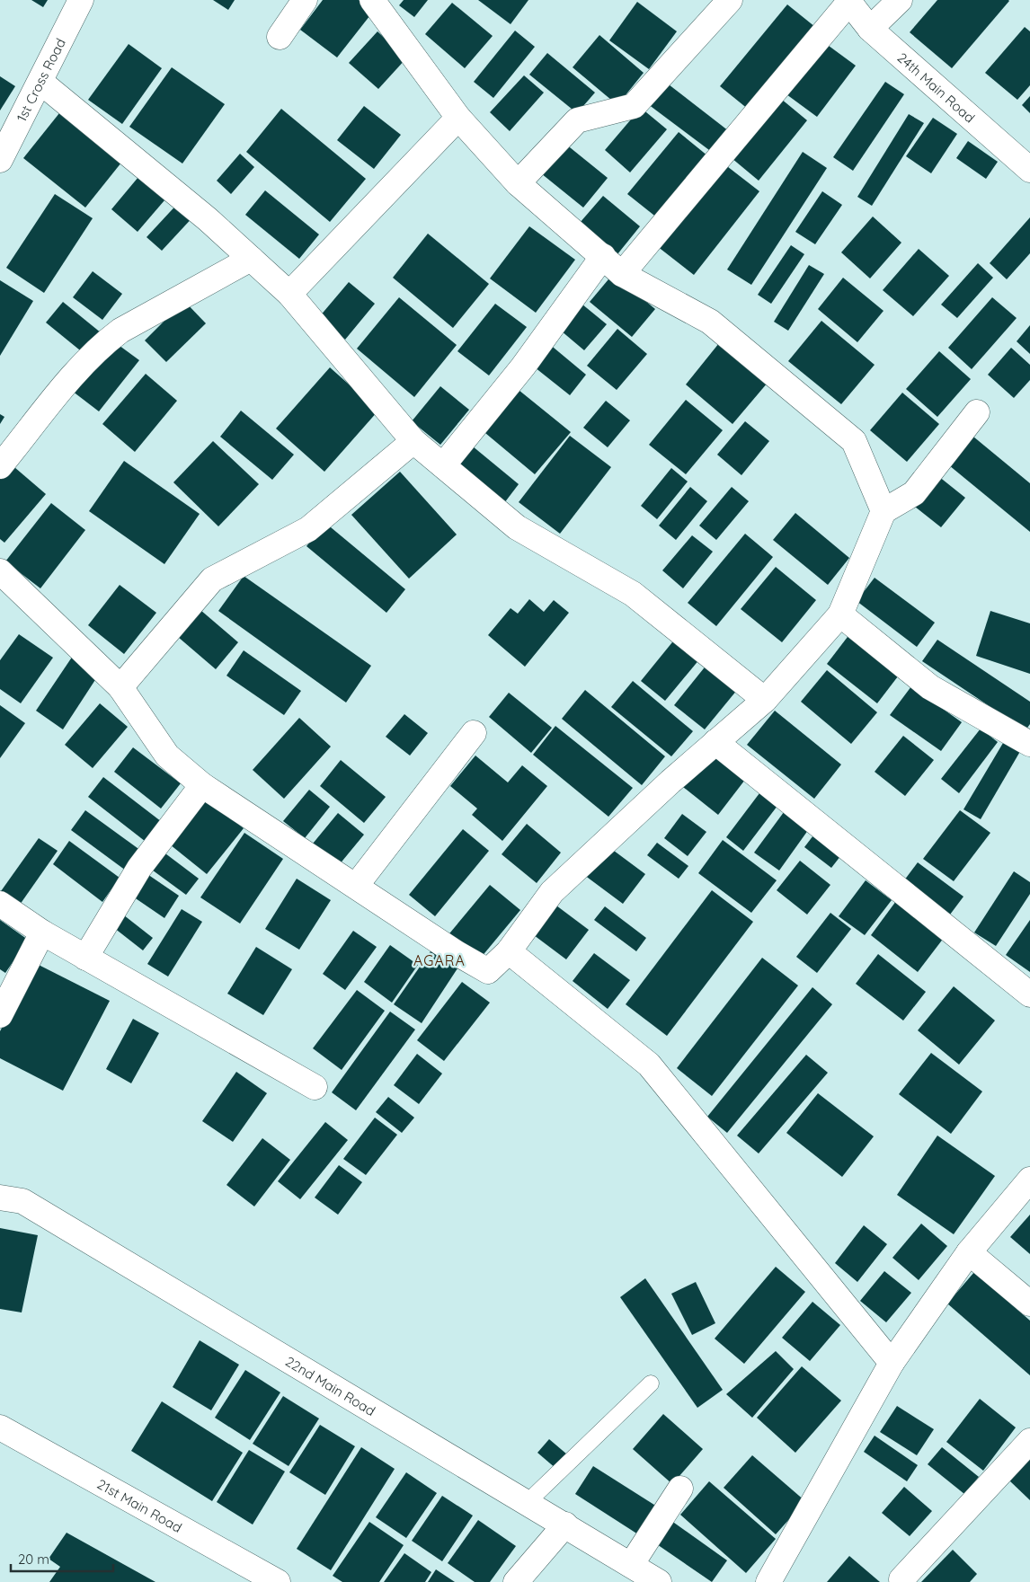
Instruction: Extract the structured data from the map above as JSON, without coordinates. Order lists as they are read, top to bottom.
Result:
{
  "streets": {
    "street": [
      "1st Cross Road",
      "24th Main Road",
      "22nd Main Road",
      "21st Main Road"
    ]
  },
  "districts": ["AGARA"],
  "scale_bar": "20 m"
}
